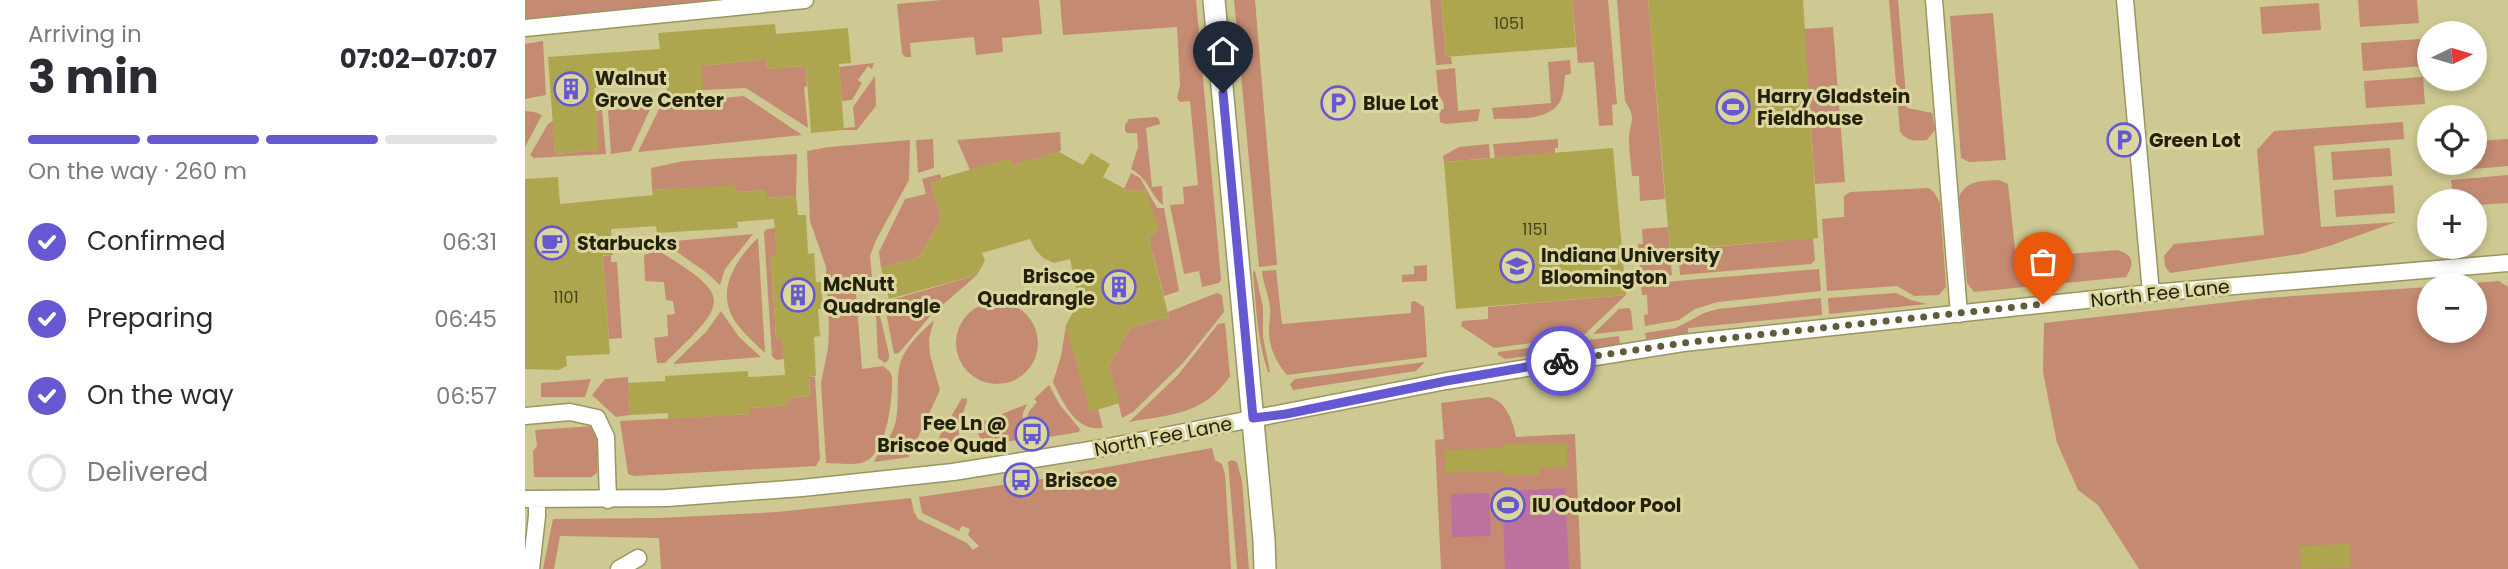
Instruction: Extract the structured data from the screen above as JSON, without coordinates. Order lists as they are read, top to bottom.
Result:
{
  "streets": {
    "street": ["North Fee Lane"]
  },
  "places": {
    "building": ["Walnut Grove Center", "Briscoe Quadrangle", "McNutt Quadrangle"],
    "parking": ["Blue Lot", "Green Lot"],
    "sports": ["Harry Gladstein Fieldhouse", "IU Outdoor Pool"],
    "cafe": ["Starbucks"],
    "school or university": ["Indiana University Bloomington"],
    "bus stop": ["Fee Ln @ Briscoe Quad", "Briscoe"]
  },
  "house_numbers": ["1051", "1151", "1101"],
  "north": "right",
  "page": {
    "heading": ["3 min", "Arriving in", "07:02–07:07"],
    "map_buttons": ["+", "−"],
    "bar": "On the way · 260 m",
    "list": [
      ["Confirmed", "06:31"],
      ["Preparing", "06:45"],
      ["On the way", "06:57"],
      "Delivered"
    ]
  }
}
